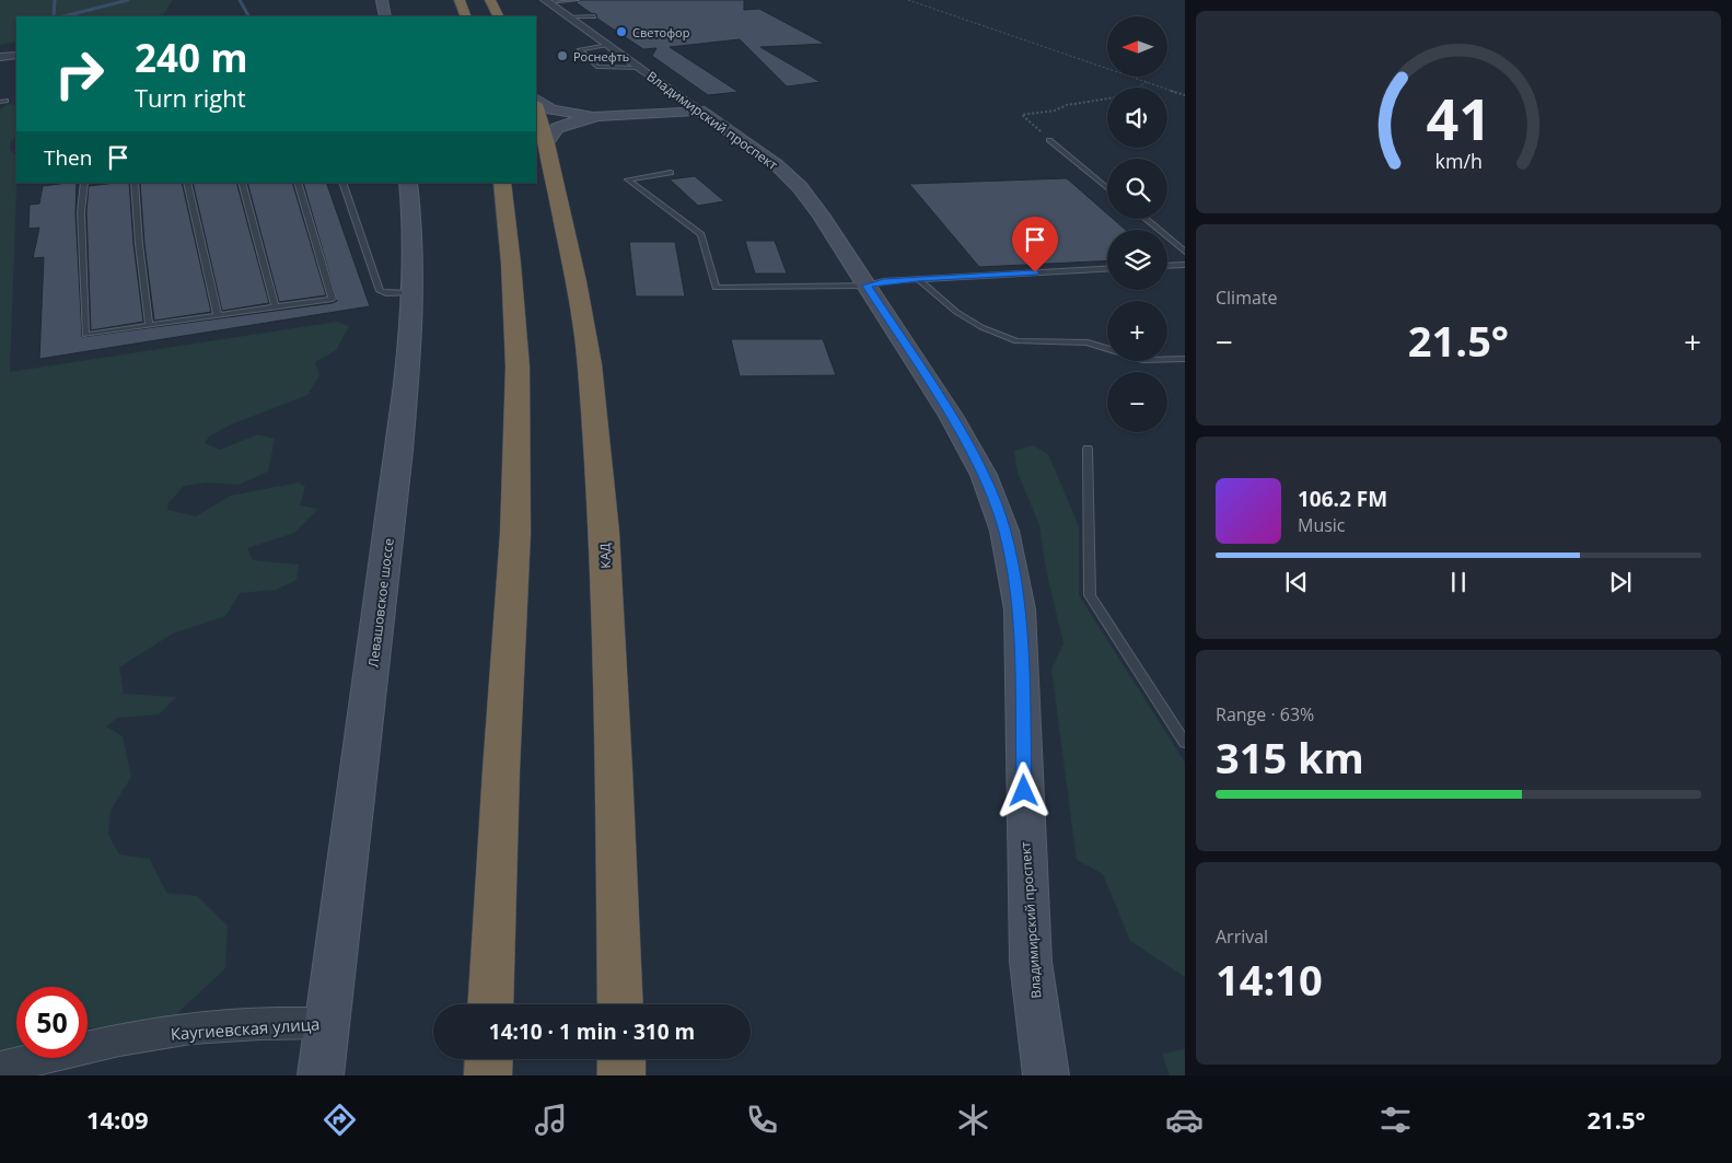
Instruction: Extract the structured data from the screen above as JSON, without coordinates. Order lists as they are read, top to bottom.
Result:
{
  "streets": {
    "highway": ["КАД"],
    "main road": ["Владимирский проспект", "Левашовское шоссе"],
    "street": ["Каугиевская улица"]
  },
  "crossings": [
    ["Левашовское шоссе", "Каугиевская улица"]
  ],
  "places": ["Светофор", "Роснефть"],
  "north": "left",
  "page": {
    "map_buttons": ["+", "−"],
    "turn": ["240 m", "Turn right"],
    "then": "Then",
    "tile": [
      "Climate",
      ["Range · 63%", "315 km"],
      ["Arrival", "14:10"]
    ],
    "heat": ["−", "21.5°", "+"],
    "song": ["106.2 FM", "Music"],
    "limit": "50",
    "trip": "14:10 · 1 min · 310 m",
    "tabs": ["14:09", "21.5°"],
    "gauge": ["41", "km/h"]
  }
}
